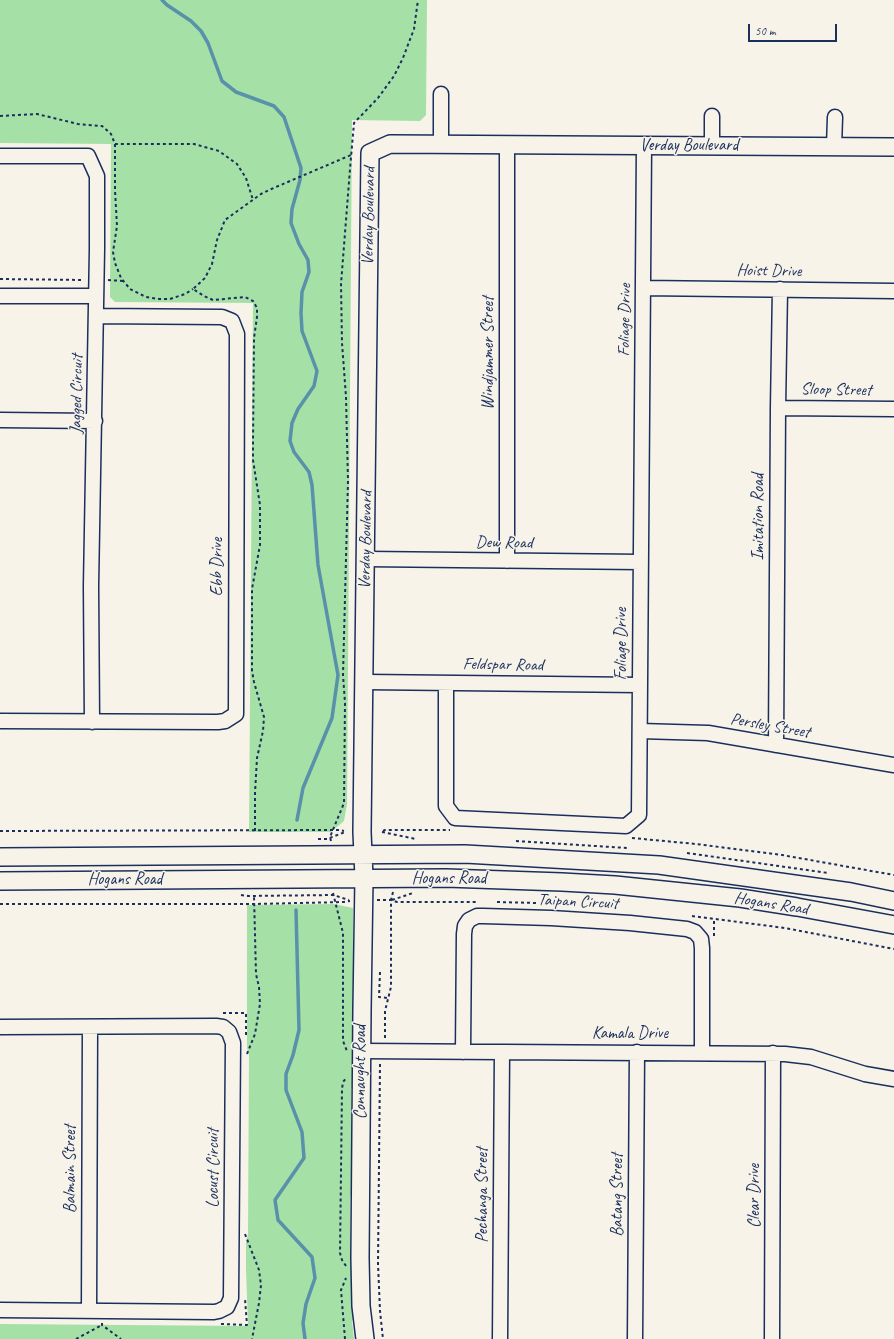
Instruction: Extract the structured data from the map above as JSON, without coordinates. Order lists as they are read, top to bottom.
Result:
{
  "streets": {
    "street": [
      "Verday Boulevard",
      "Hoist Drive",
      "Foliage Drive",
      "Windjammer Street",
      "Sloop Street",
      "Jagged Circuit",
      "Imitation Road",
      "Dew Road",
      "Ebb Drive",
      "Feldspar Road",
      "Persley Street",
      "Hogans Road",
      "Taipan Circuit",
      "Kamala Drive",
      "Connaught Road",
      "Locust Circuit",
      "Balmain Street",
      "Pechanga Street",
      "Batang Street",
      "Clear Drive"
    ]
  },
  "crossings": [
    ["Verday Boulevard", "Foliage Drive"],
    ["Verday Boulevard", "Windjammer Street"],
    ["Verday Boulevard", "Dew Road"],
    ["Verday Boulevard", "Feldspar Road"],
    ["Verday Boulevard", "Connaught Road"],
    ["Hoist Drive", "Foliage Drive"],
    ["Hoist Drive", "Imitation Road"],
    ["Foliage Drive", "Dew Road"],
    ["Foliage Drive", "Feldspar Road"],
    ["Foliage Drive", "Persley Street"],
    ["Windjammer Street", "Dew Road"],
    ["Sloop Street", "Imitation Road"],
    ["Jagged Circuit", "Ebb Drive"],
    ["Imitation Road", "Persley Street"],
    ["Hogans Road", "Connaught Road"],
    ["Taipan Circuit", "Kamala Drive"],
    ["Kamala Drive", "Connaught Road"],
    ["Kamala Drive", "Pechanga Street"],
    ["Kamala Drive", "Batang Street"],
    ["Kamala Drive", "Clear Drive"],
    ["Locust Circuit", "Balmain Street"]
  ],
  "scale_bar": "50 m"
}
